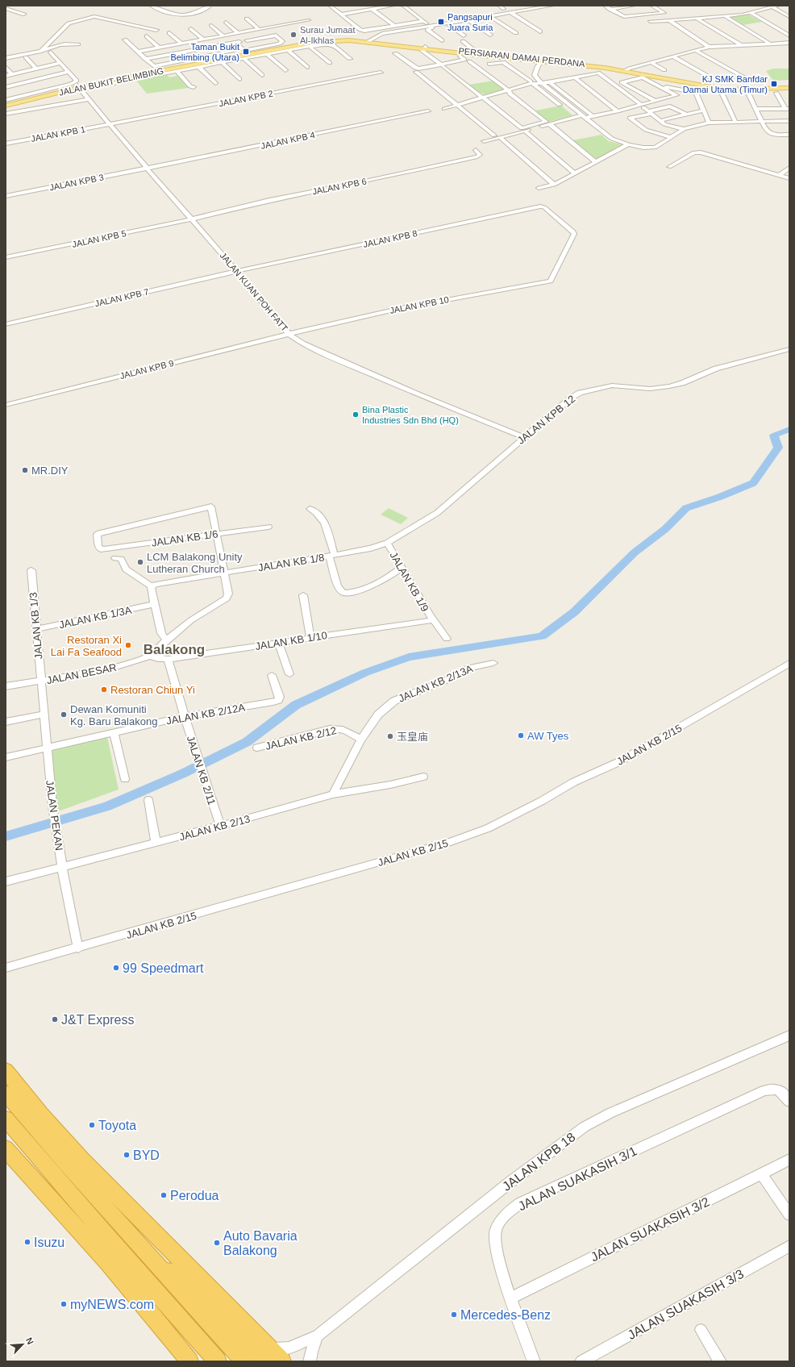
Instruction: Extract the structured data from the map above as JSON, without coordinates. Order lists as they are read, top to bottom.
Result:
{
  "streets": {
    "main road": ["PERSIARAN DAMAI PERDANA", "JALAN BUKIT BELIMBING"],
    "street": [
      "JALAN KPB 2",
      "JALAN KPB 1",
      "JALAN KPB 4",
      "JALAN KPB 3",
      "JALAN KPB 6",
      "JALAN KPB 5",
      "JALAN KPB 8",
      "JALAN KUAN POH FATT",
      "JALAN KPB 7",
      "JALAN KPB 10",
      "JALAN KPB 9",
      "JALAN KPB 12",
      "JALAN KB 1/6",
      "JALAN KB 1/8",
      "JALAN KB 1/9",
      "JALAN KB 1/3A",
      "JALAN KB 1/3",
      "JALAN KB 1/10",
      "JALAN BESAR",
      "JALAN KB 2/13A",
      "JALAN KB 2/12A",
      "JALAN KB 2/12",
      "JALAN KB 2/15",
      "JALAN KB 2/11",
      "JALAN PEKAN",
      "JALAN KB 2/13",
      "JALAN KPB 18",
      "JALAN SUAKASIH 3/1",
      "JALAN SUAKASIH 3/2",
      "JALAN SUAKASIH 3/3"
    ]
  },
  "crossings": [
    ["PERSIARAN DAMAI PERDANA", "JALAN BUKIT BELIMBING"],
    ["JALAN BUKIT BELIMBING", "JALAN KUAN POH FATT"],
    ["JALAN KPB 2", "JALAN KPB 1"],
    ["JALAN KPB 2", "JALAN KUAN POH FATT"],
    ["JALAN KPB 1", "JALAN KUAN POH FATT"],
    ["JALAN KPB 4", "JALAN KPB 3"],
    ["JALAN KPB 4", "JALAN KUAN POH FATT"],
    ["JALAN KPB 3", "JALAN KUAN POH FATT"],
    ["JALAN KPB 6", "JALAN KPB 5"],
    ["JALAN KPB 6", "JALAN KUAN POH FATT"],
    ["JALAN KPB 5", "JALAN KUAN POH FATT"],
    ["JALAN KPB 8", "JALAN KUAN POH FATT"],
    ["JALAN KPB 8", "JALAN KPB 7"],
    ["JALAN KPB 8", "JALAN KPB 10"],
    ["JALAN KUAN POH FATT", "JALAN KPB 7"],
    ["JALAN KUAN POH FATT", "JALAN KPB 10"],
    ["JALAN KUAN POH FATT", "JALAN KPB 9"],
    ["JALAN KUAN POH FATT", "JALAN KPB 12"],
    ["JALAN KPB 10", "JALAN KPB 9"],
    ["JALAN KPB 12", "JALAN KB 1/8"],
    ["JALAN KPB 12", "JALAN KB 1/9"],
    ["JALAN KB 1/6", "JALAN BESAR"],
    ["JALAN KB 1/8", "JALAN KB 1/9"],
    ["JALAN KB 1/8", "JALAN BESAR"],
    ["JALAN KB 1/9", "JALAN KB 1/10"],
    ["JALAN KB 1/3A", "JALAN KB 1/3"],
    ["JALAN KB 1/3", "JALAN BESAR"],
    ["JALAN KB 1/3", "JALAN PEKAN"],
    ["JALAN KB 1/10", "JALAN BESAR"],
    ["JALAN KB 1/10", "JALAN KB 2/11"],
    ["JALAN BESAR", "JALAN PEKAN"],
    ["JALAN KB 2/13A", "JALAN KB 2/12"],
    ["JALAN KB 2/13A", "JALAN KB 2/13"],
    ["JALAN KB 2/12A", "JALAN KB 2/11"],
    ["JALAN KB 2/12A", "JALAN PEKAN"],
    ["JALAN KB 2/15", "JALAN PEKAN"],
    ["JALAN KB 2/11", "JALAN KB 2/13"],
    ["JALAN PEKAN", "JALAN KB 2/13"],
    ["JALAN SUAKASIH 3/1", "JALAN SUAKASIH 3/2"]
  ],
  "districts": ["Balakong"],
  "places": {
    "transit": ["Pangsapuri Juara Suria", "Taman Bukit Belimbing (Utara)", "KJ SMK Banfdar Damai Utama (Timur)"],
    "other": [
      "Surau Jumaat Al-Ikhlas",
      "Bina Plastic Industries Sdn Bhd (HQ)",
      "MR.DIY",
      "LCM Balakong Unity Lutheran Church",
      "Restoran Xi Lai Fa Seafood",
      "Restoran Chiun Yi",
      "Dewan Komuniti Kg. Baru Balakong",
      "AW Tyes",
      "玉皇庙",
      "99 Speedmart",
      "J&T Express",
      "Toyota",
      "BYD",
      "Perodua",
      "Isuzu",
      "Auto Bavaria Balakong",
      "myNEWS.com",
      "Mercedes-Benz"
    ]
  },
  "north": "top right"
}
